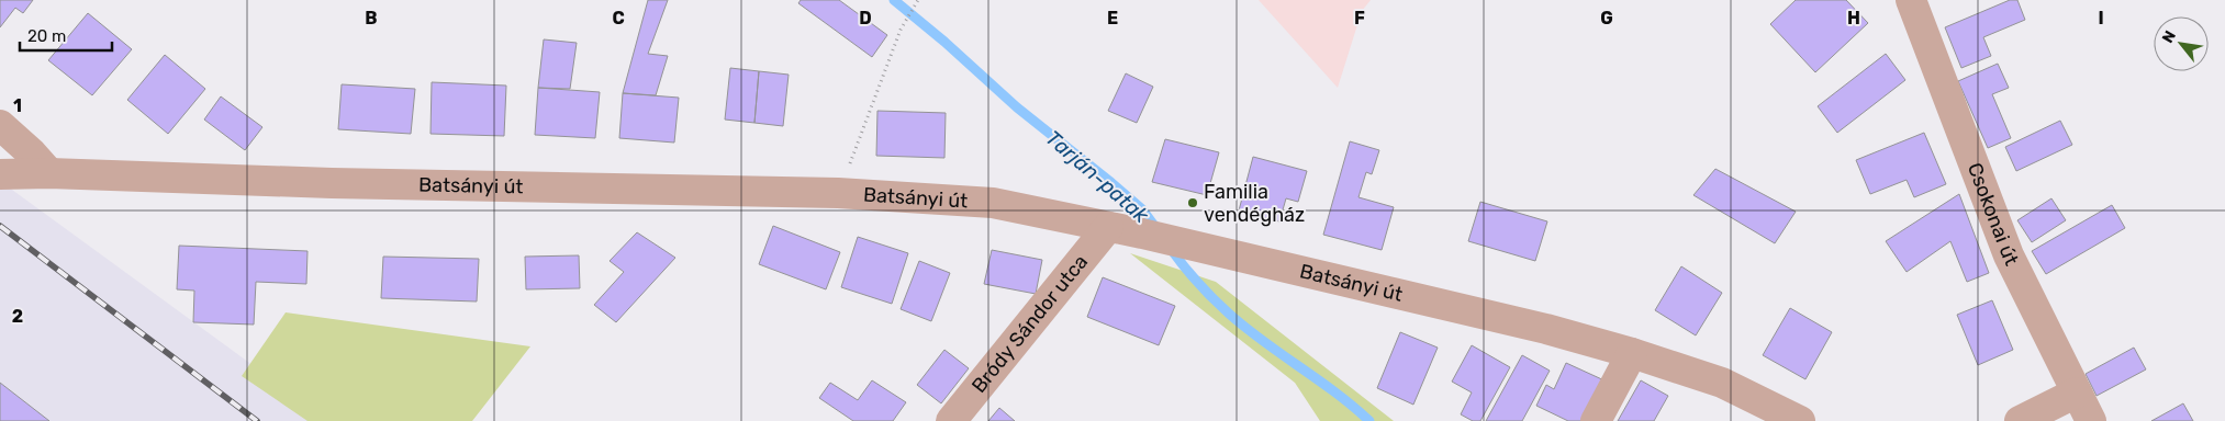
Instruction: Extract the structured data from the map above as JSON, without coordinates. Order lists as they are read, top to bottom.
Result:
{
  "streets": {
    "street": ["Batsányi út", "Csokonai út", "Bródy Sándor utca"]
  },
  "crossings": [
    ["Batsányi út", "Bródy Sándor utca"]
  ],
  "water": ["Tarján-patak"],
  "places": ["Familia vendégház"],
  "scale_bar": "20 m",
  "north": "top left",
  "grid": {
    "columns": [
      "B",
      "C",
      "D",
      "E",
      "F",
      "G",
      "H",
      "I"
    ],
    "rows": ["1", "2"]
  }
}
